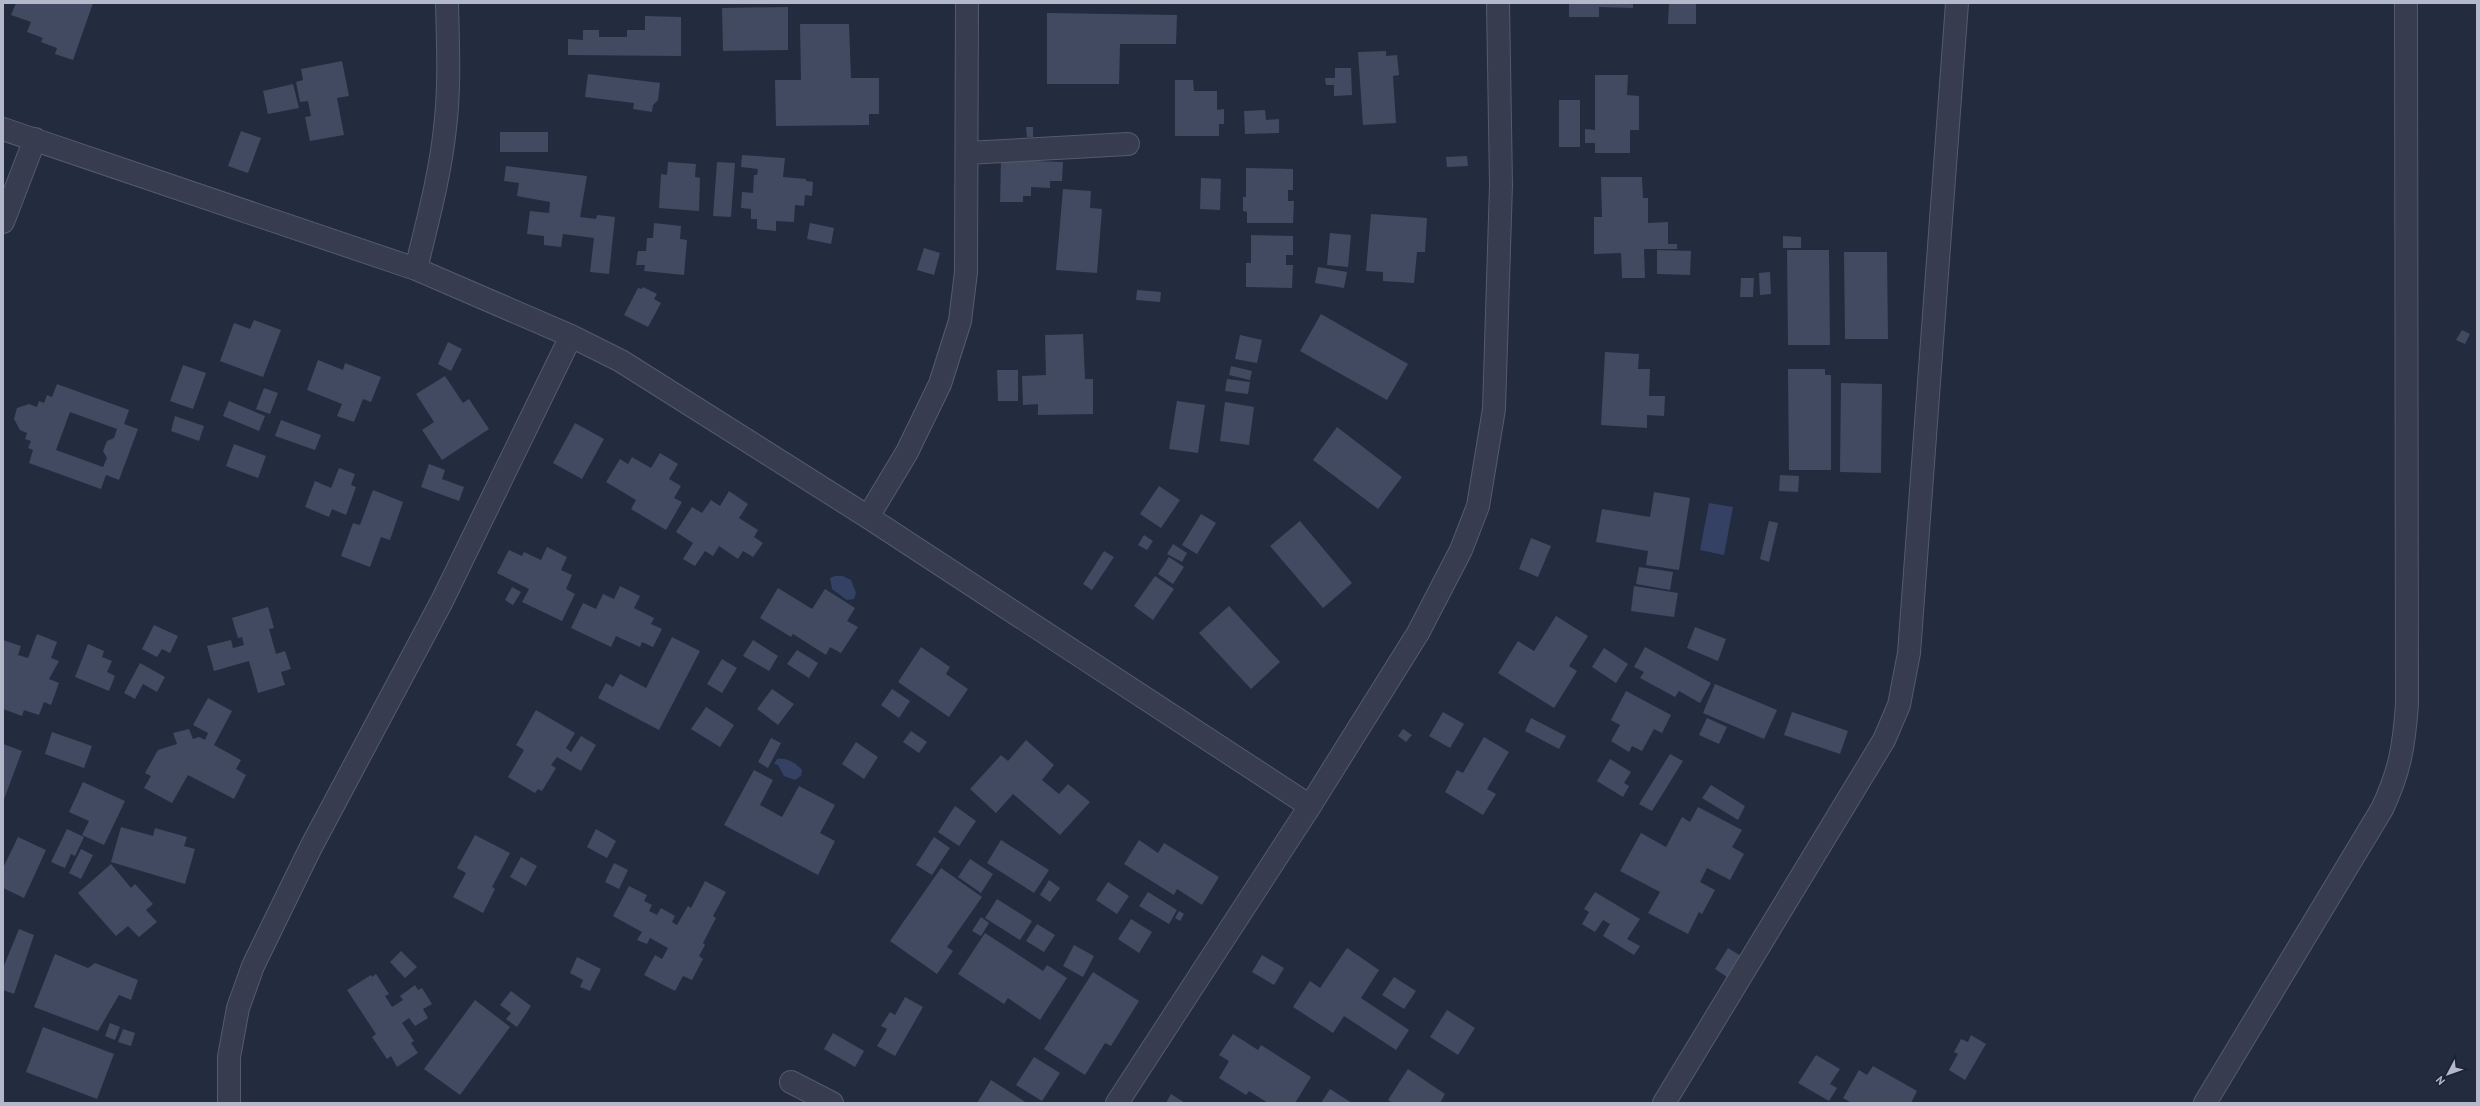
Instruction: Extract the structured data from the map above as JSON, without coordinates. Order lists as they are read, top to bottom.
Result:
{
  "north": "bottom left"
}
